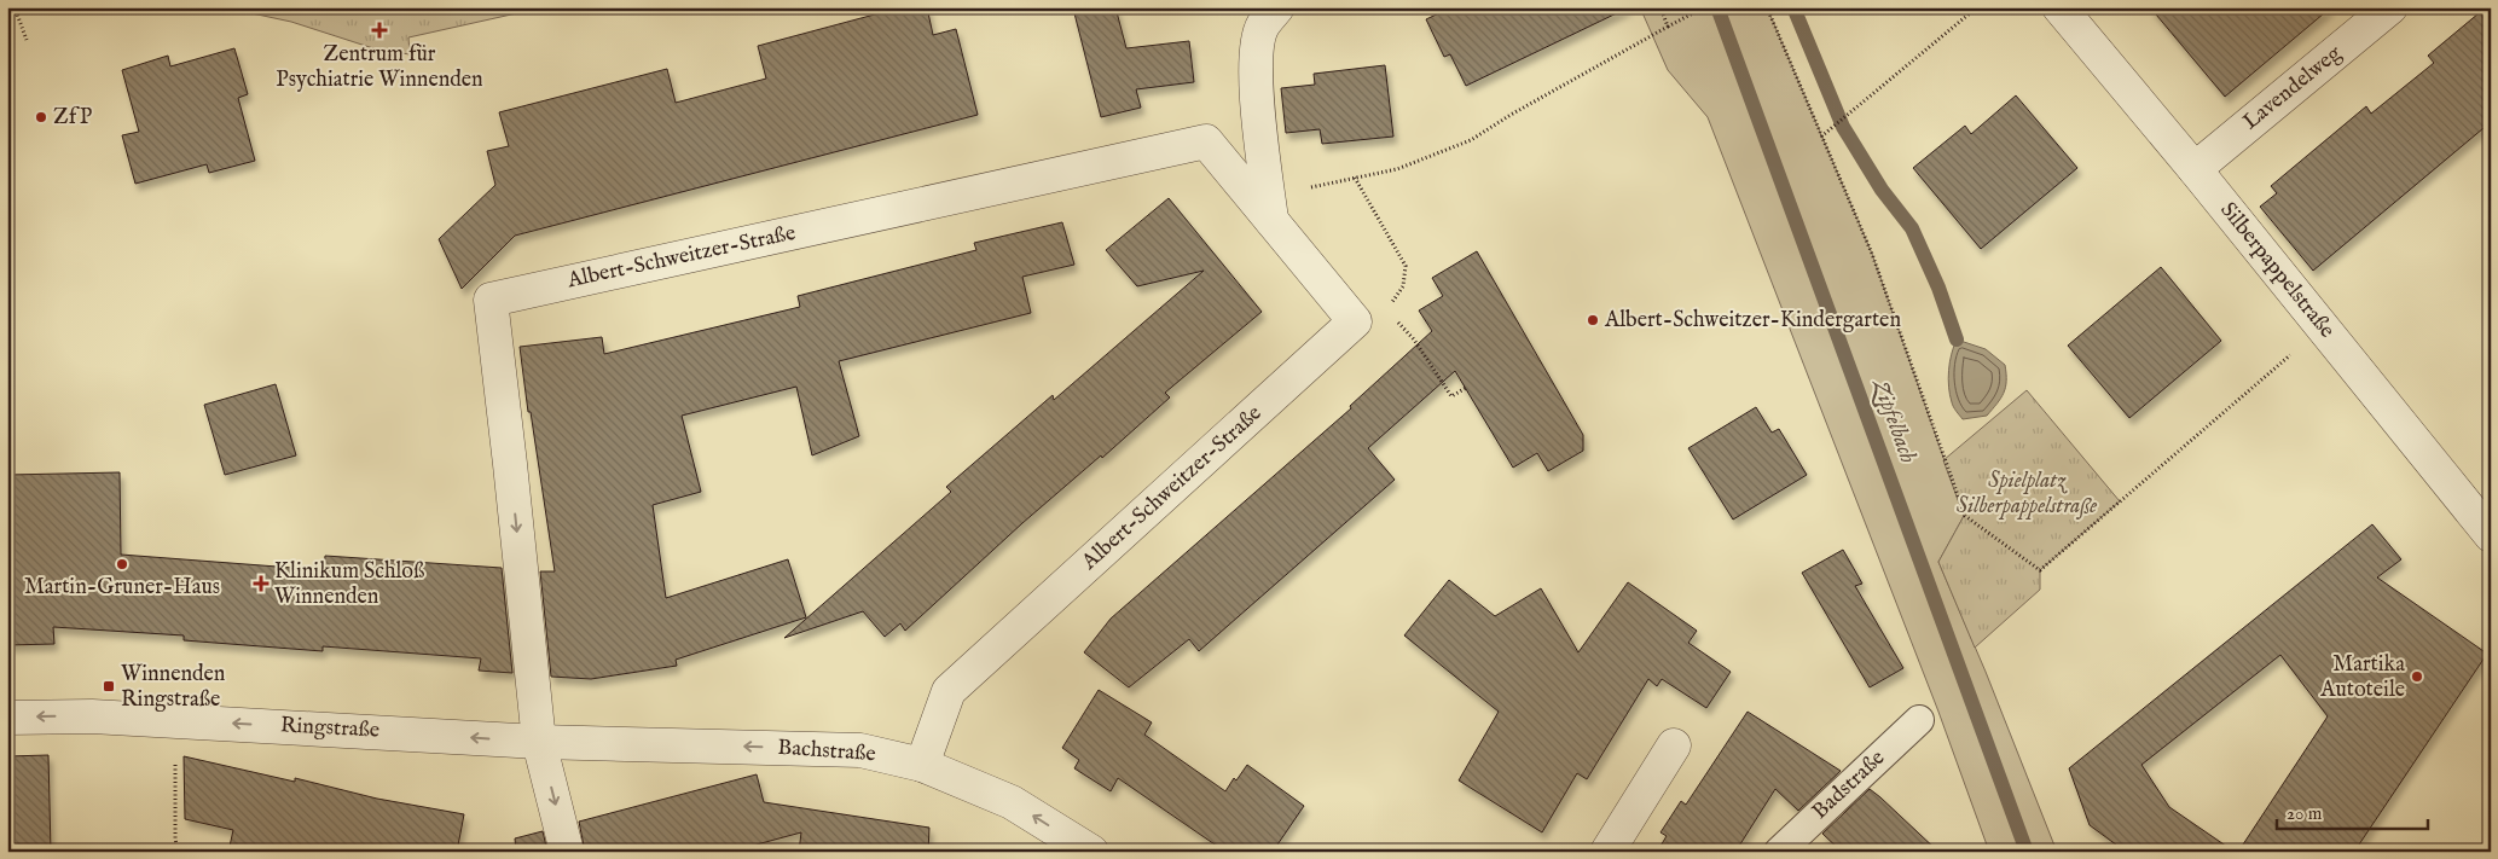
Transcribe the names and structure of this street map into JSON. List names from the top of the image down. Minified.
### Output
{"streets":{"street":["Lavendelweg","Albert-Schweitzer-Straße","Silberpappelstraße","Ringstraße","Bachstraße"],"lane":["Badstraße"]},"crossings":[["Lavendelweg","Silberpappelstraße"],["Albert-Schweitzer-Straße","Ringstraße"],["Albert-Schweitzer-Straße","Bachstraße"],["Ringstraße","Bachstraße"]],"one_way":["Ringstraße","Bachstraße"],"water":["Zipfelbach"],"parks":["Spielplatz Silberpappelstraße"],"places":{"health":["Zentrum für Psychiatrie Winnenden","Klinikum Schloß Winnenden"],"other":["ZfP","Albert-Schweitzer-Kindergarten","Martin-Gruner-Haus","Martika Autoteile"],"transit":["Winnenden Ringstraße"]},"scale_bar":"20 m"}
